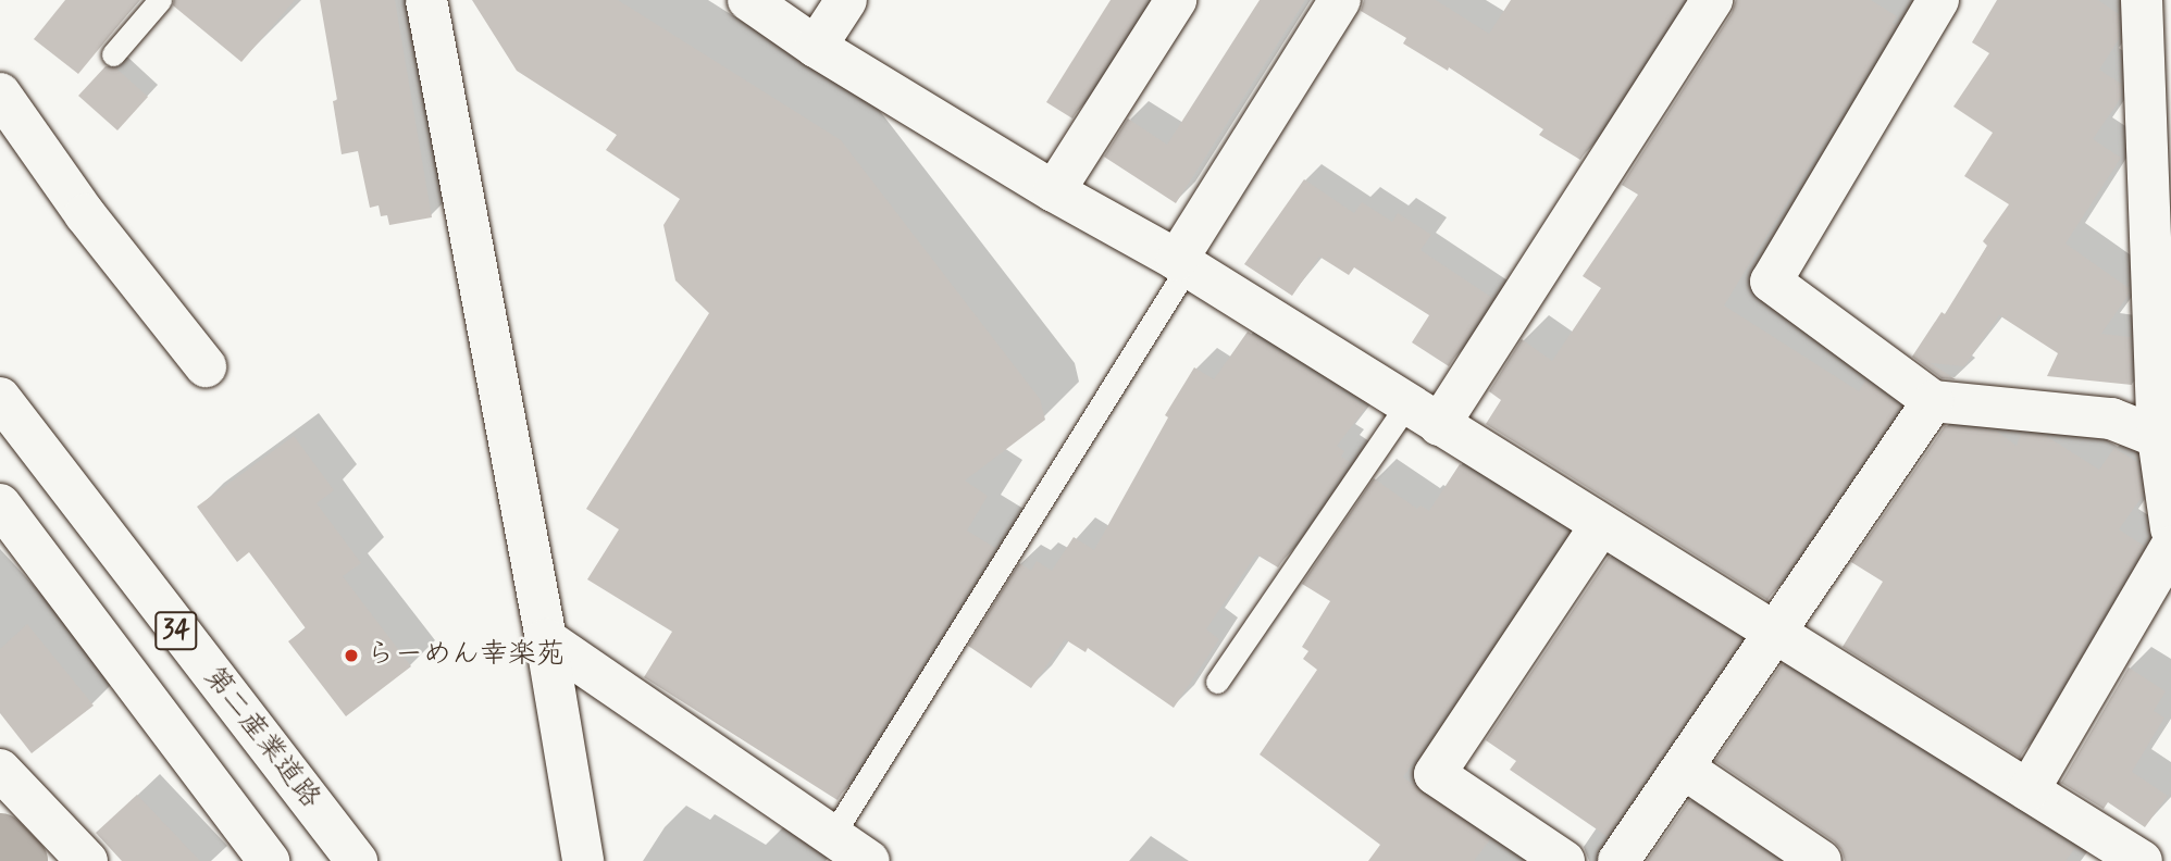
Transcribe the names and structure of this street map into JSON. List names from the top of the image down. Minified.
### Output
{"streets":{"street":["34","第二産業道路"]},"places":["らーめん幸楽苑"]}
